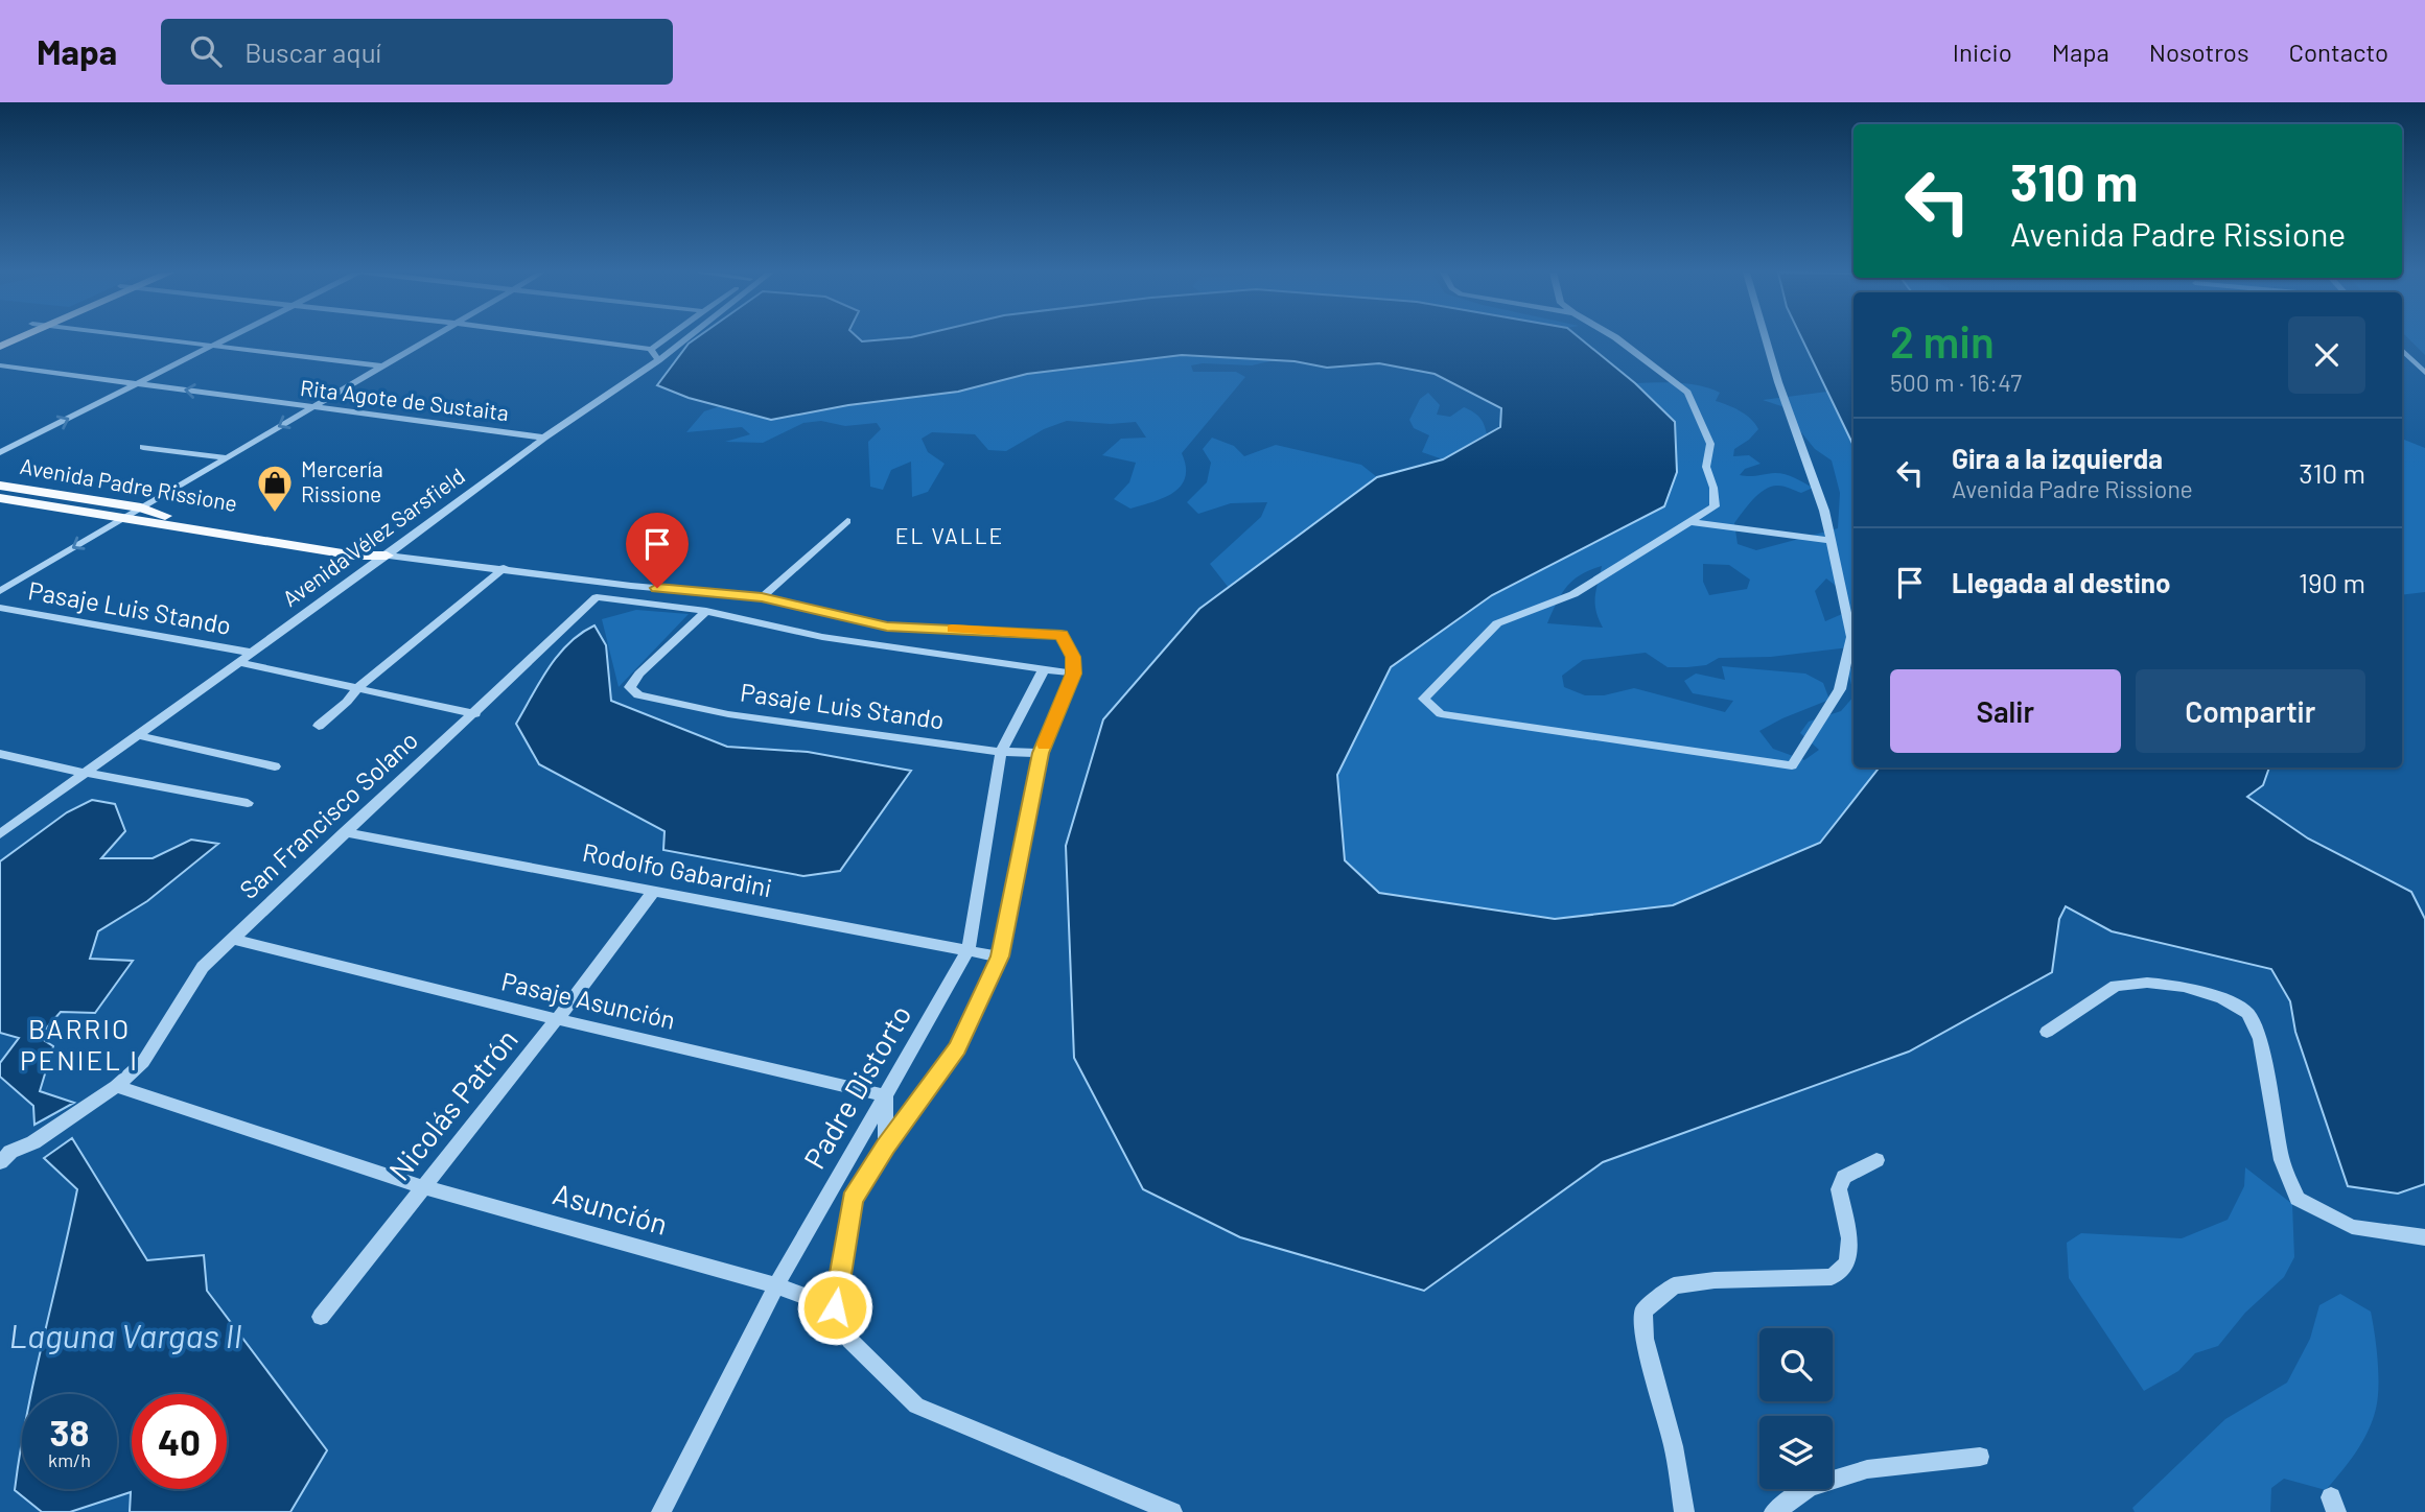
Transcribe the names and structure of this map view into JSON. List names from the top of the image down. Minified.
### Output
{"streets":{"main road":["Avenida Padre Rissione"],"street":["Rita Agote de Sustaita","Avenida Vélez Sarsfield","Pasaje Luis Stando","San Francisco Solano","Rodolfo Gabardini","Pasaje Asunción","Padre Distorto","Nicolás Patrón","Asunción"]},"crossings":[["Rita Agote de Sustaita","Avenida Vélez Sarsfield"],["Avenida Padre Rissione","Avenida Vélez Sarsfield"],["Avenida Padre Rissione","Padre Distorto"],["Avenida Vélez Sarsfield","Pasaje Luis Stando"],["Pasaje Luis Stando","San Francisco Solano"],["Pasaje Luis Stando","Padre Distorto"],["San Francisco Solano","Rodolfo Gabardini"],["San Francisco Solano","Pasaje Asunción"],["San Francisco Solano","Asunción"],["Rodolfo Gabardini","Padre Distorto"],["Rodolfo Gabardini","Nicolás Patrón"],["Pasaje Asunción","Padre Distorto"],["Pasaje Asunción","Nicolás Patrón"],["Padre Distorto","Asunción"],["Nicolás Patrón","Asunción"]],"districts":["EL VALLE","BARRIO PENIEL I"],"water":["Laguna Vargas II"],"places":{"shop":["Mercería Rissione"]},"page":{"header":"Mapa","search":"Buscar aquí","nav":["Inicio","Mapa","Nosotros","Contacto"],"turn":["310 m","Avenida Padre Rissione"],"heading":["2 min","500 m · 16:47"],"list":[{"name":"Gira a la izquierda","note":"Avenida Padre Rissione","value":"310 m"},{"name":"Llegada al destino","value":"190 m"}],"buttons":["Salir","Compartir"],"speed":"38 km/h","limit":"40"}}
